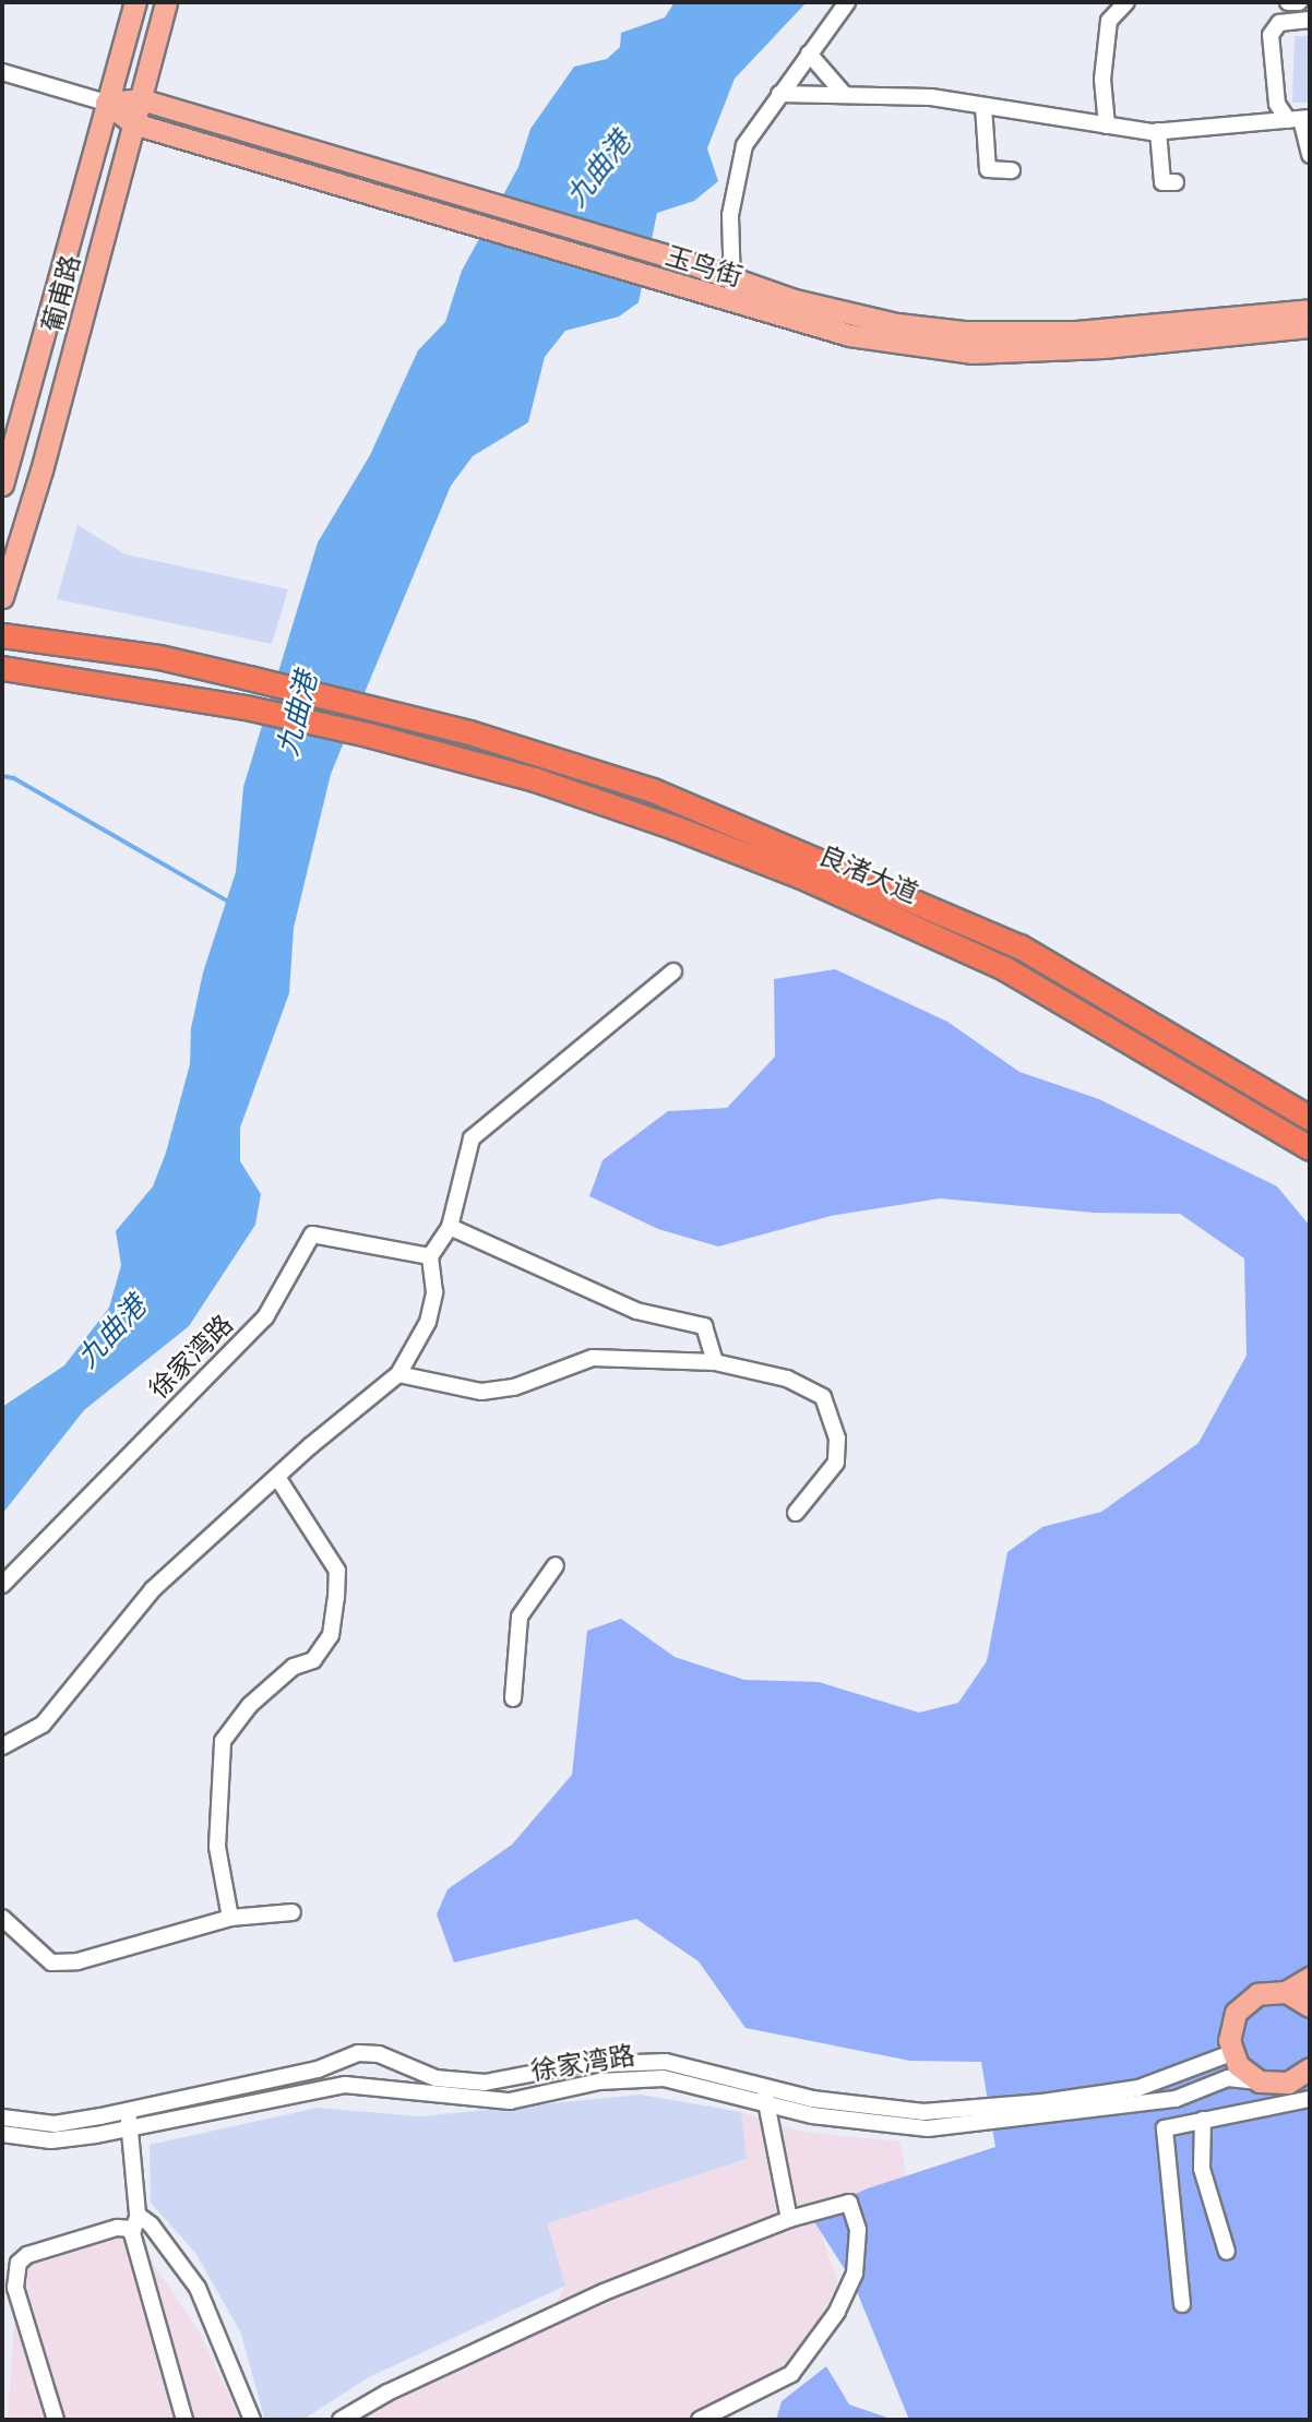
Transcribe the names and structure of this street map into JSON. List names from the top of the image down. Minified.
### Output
{"streets":{"highway":["良渚大道"],"main road":["玉鸟街","葡甫路"],"street":["徐家湾路"]},"crossings":[["玉鸟街","葡甫路"]],"water":["九曲港"]}
